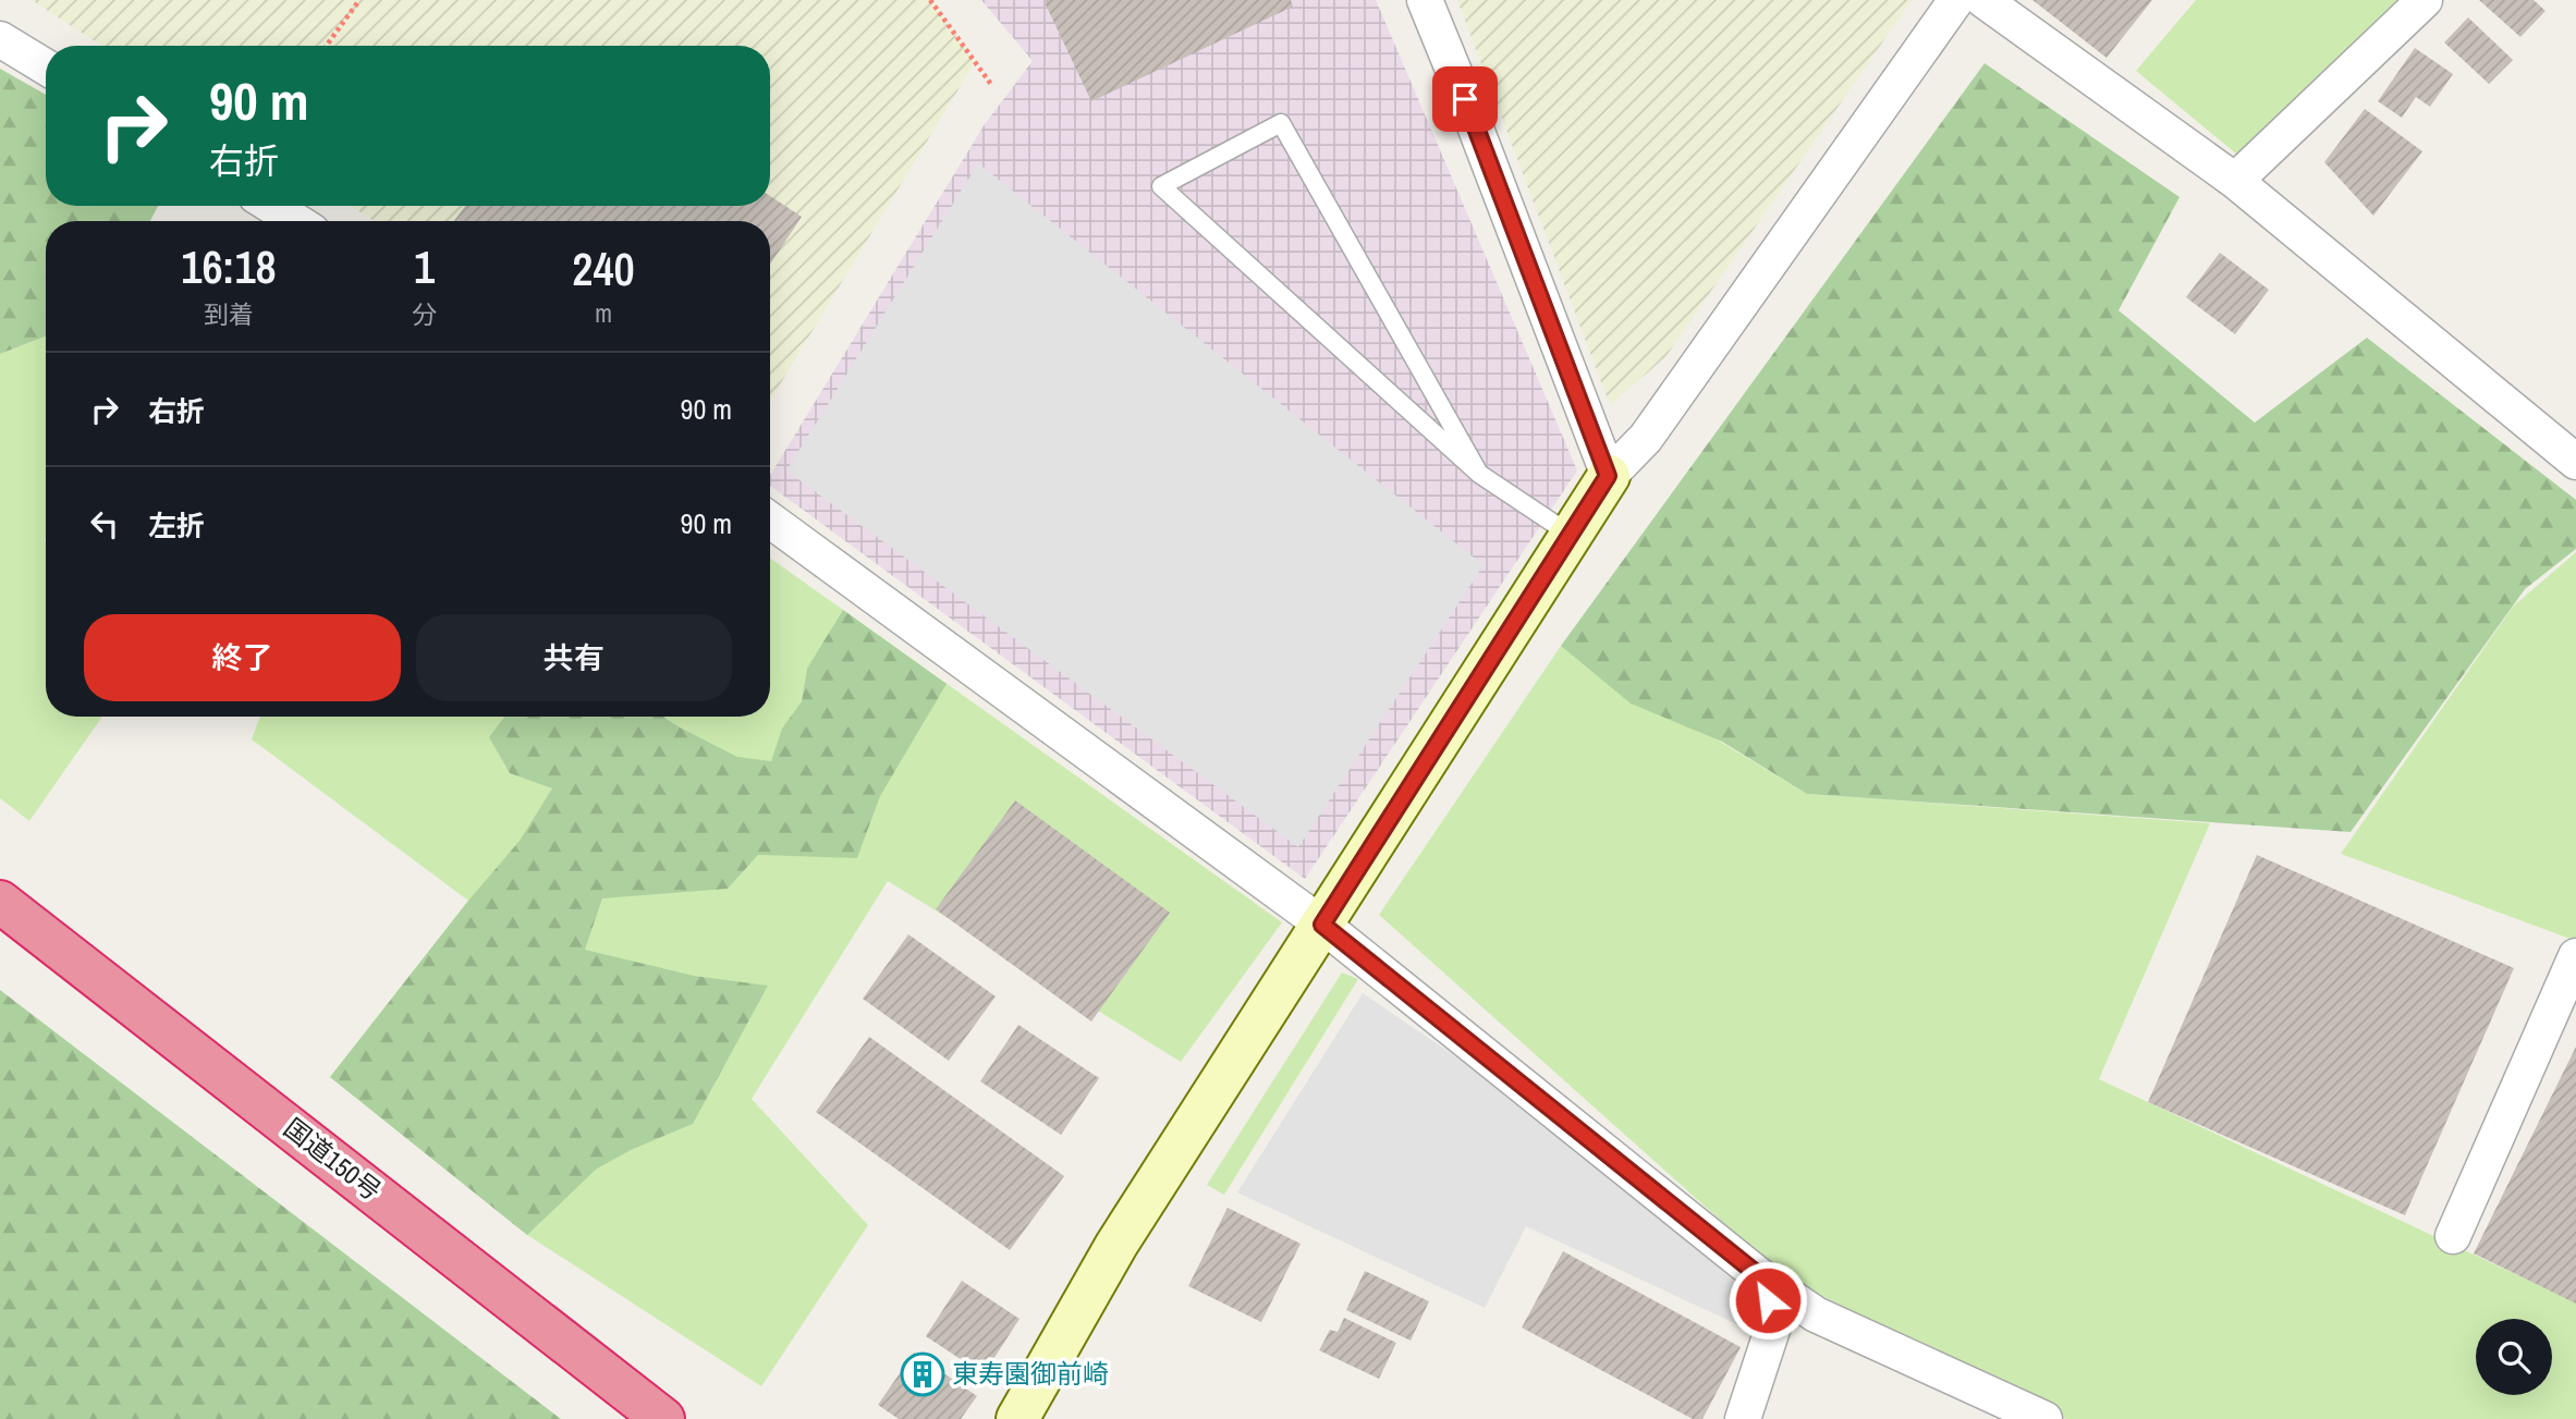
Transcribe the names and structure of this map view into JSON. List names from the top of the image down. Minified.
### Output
{"streets":{"highway":["国道150号"]},"places":{"building":["東寿園御前崎"]},"page":{"turn":["90 m","右折"],"eta":["16:18","到着","1","分","240","m"],"list":[{"name":"右折","value":"90 m"},{"name":"左折","value":"90 m"}],"buttons":["終了","共有"]}}
